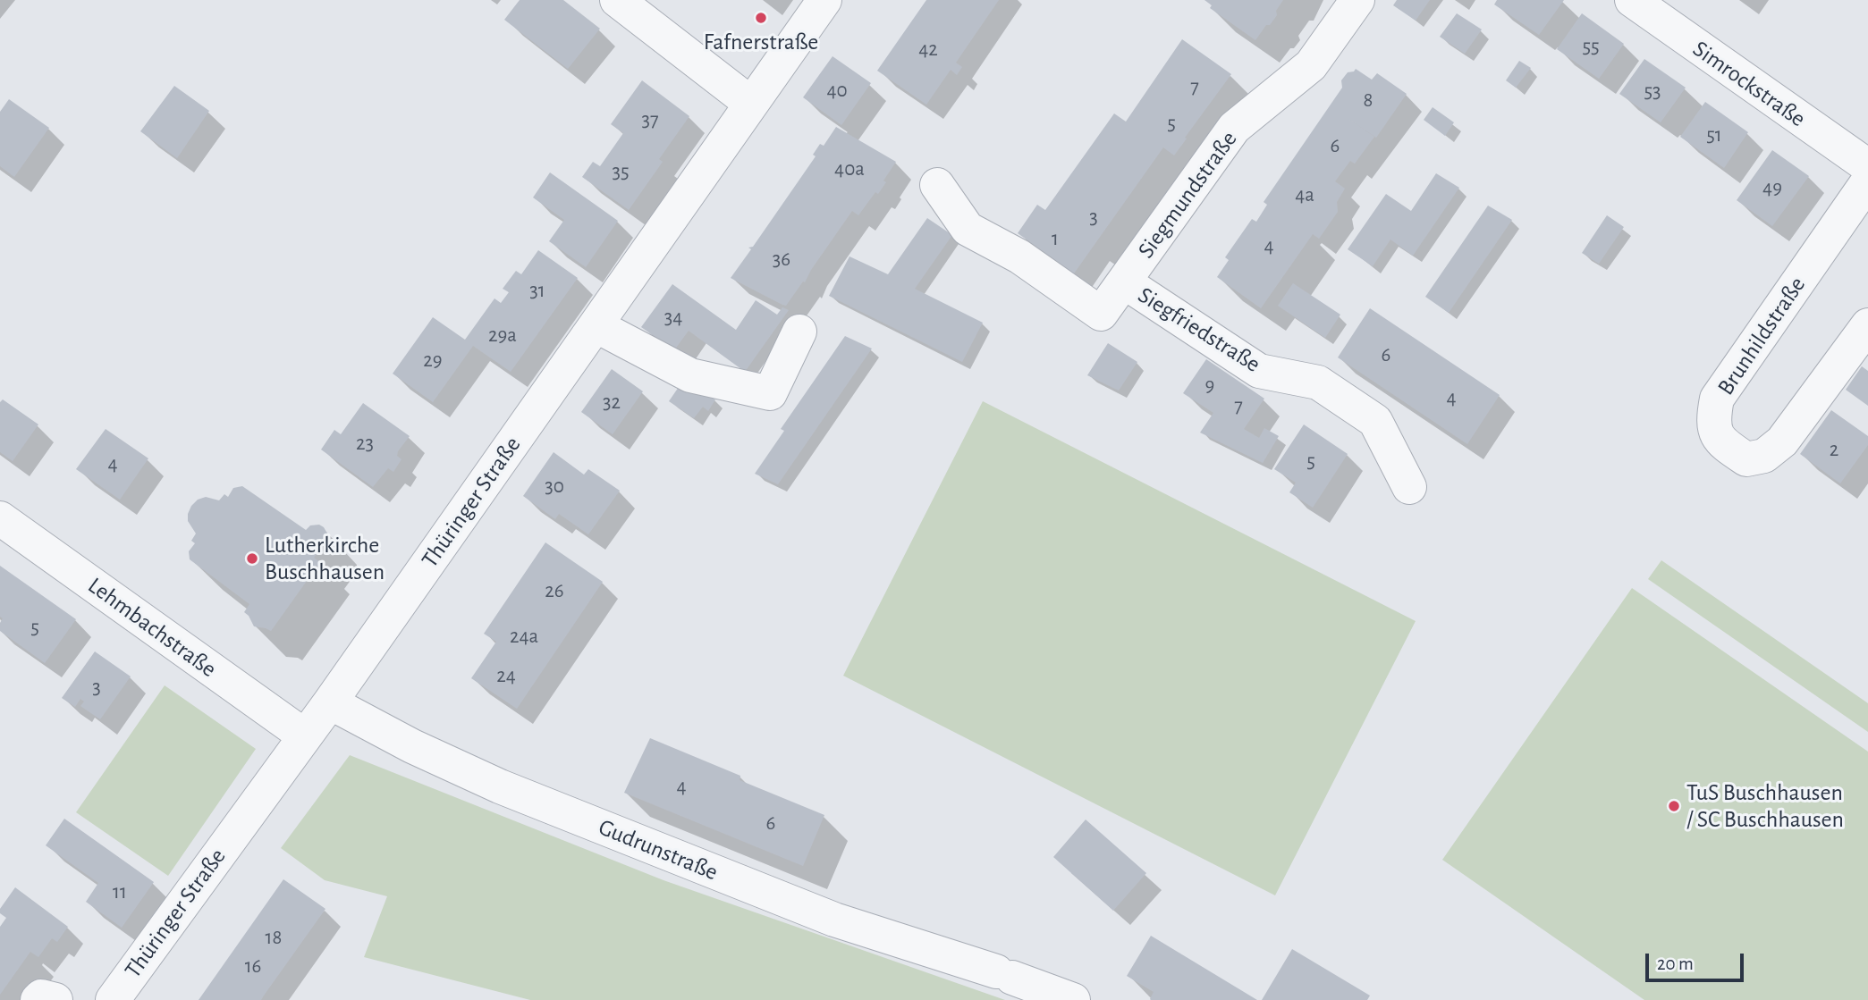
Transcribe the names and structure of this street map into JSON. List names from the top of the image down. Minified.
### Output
{"streets":{"street":["Simrockstraße","Siegmundstraße","Siegfriedstraße","Brunhildstraße","Thüringer Straße","Lehmbachstraße","Gudrunstraße"]},"crossings":[["Siegmundstraße","Siegfriedstraße"],["Thüringer Straße","Lehmbachstraße"],["Thüringer Straße","Gudrunstraße"]],"places":["Fafnerstraße","Lutherkirche Buschhausen","TuS Buschhausen / SC Buschhausen"],"house_numbers":["55","42","7","40","53","8","37","5","51","6","40a","35","49","4a","3","1","4","36","31","34","29a","6","29","9","4","32","7","23","2","5","4","30","26","5","24a","24","3","4","6","11","18","16"],"scale_bar":"20 m"}
